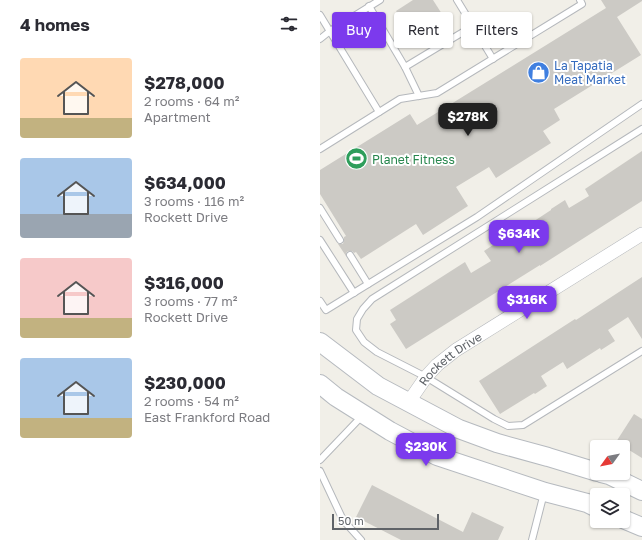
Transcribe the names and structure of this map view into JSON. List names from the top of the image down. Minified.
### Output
{"streets":{"street":["Rockett Drive"]},"places":{"shop":["La Tapatia Meat Market"],"sports":["Planet Fitness"]},"scale_bar":"50 m","north":"bottom left","page":{"heading":"4 homes","chip":["Buy","Rent","Filters"],"list":[{"name":"$278,000","note":"2 rooms · 64 m² · Apartment"},{"name":"$634,000","note":"3 rooms · 116 m² · Rockett Drive"},{"name":"$316,000","note":"3 rooms · 77 m² · Rockett Drive"},{"name":"$230,000","note":"2 rooms · 54 m² · East Frankford Road"}],"price":["$278K","$634K","$316K","$230K"],"scale":"50 m"}}
